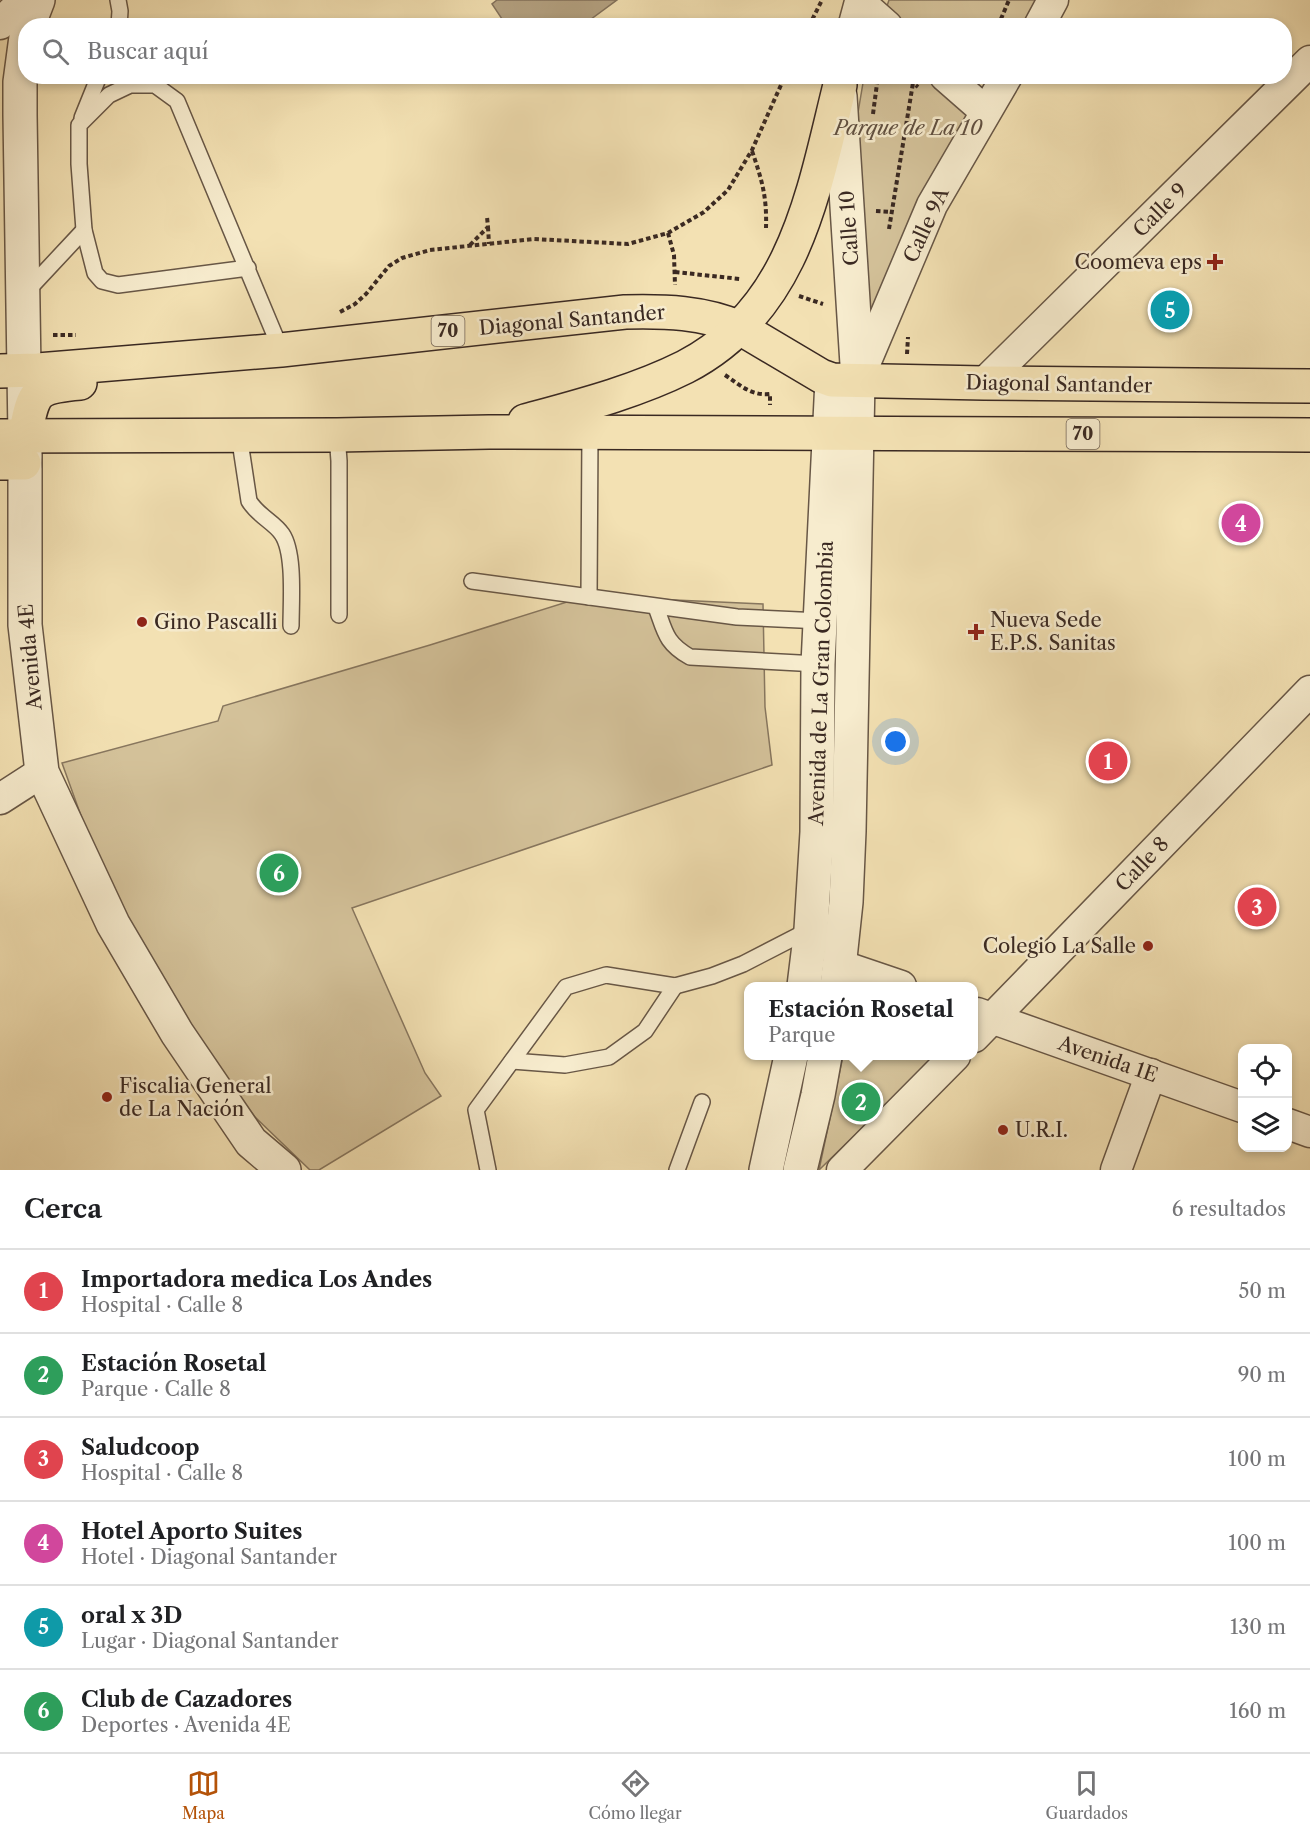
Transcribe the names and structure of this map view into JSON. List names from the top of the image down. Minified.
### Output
{"streets":{"main road":["Diagonal Santander","70"],"street":["Calle 9","Calle 9A","Calle 10","Avenida 4E","Avenida de La Gran Colombia","Calle 8","Avenida 1E"]},"crossings":[["Calle 9","Diagonal Santander"],["Calle 9A","Calle 10"],["Calle 9A","Diagonal Santander"],["Calle 9A","Avenida de La Gran Colombia"],["Calle 10","Diagonal Santander"],["Calle 10","Avenida de La Gran Colombia"],["Diagonal Santander","Avenida 4E"],["Diagonal Santander","Avenida de La Gran Colombia"],["70","Avenida 4E"],["70","Avenida de La Gran Colombia"],["Calle 8","Avenida 1E"]],"parks":["Parque de La 10"],"places":{"health":["Coomeva eps","Nueva Sede E.P.S. Sanitas"],"other":["Gino Pascalli","Colegio La Salle","Fiscalia General de La Nación","U.R.I."]},"page":{"search":"Buscar aquí","pins":["5","4","1","6","3","2"],"popup":["Estación Rosetal","Parque"],"heading":["Cerca","6 resultados"],"list":[{"mark":"1","name":"Importadora medica Los Andes","note":"Hospital · Calle 8","value":"50 m"},{"mark":"2","name":"Estación Rosetal","note":"Parque · Calle 8","value":"90 m"},{"mark":"3","name":"Saludcoop","note":"Hospital · Calle 8","value":"100 m"},{"mark":"4","name":"Hotel Aporto Suites","note":"Hotel · Diagonal Santander","value":"100 m"},{"mark":"5","name":"oral x 3D","note":"Lugar · Diagonal Santander","value":"130 m"},{"mark":"6","name":"Club de Cazadores","note":"Deportes · Avenida 4E","value":"160 m"}],"nav":["Mapa","Cómo llegar","Guardados"]}}
